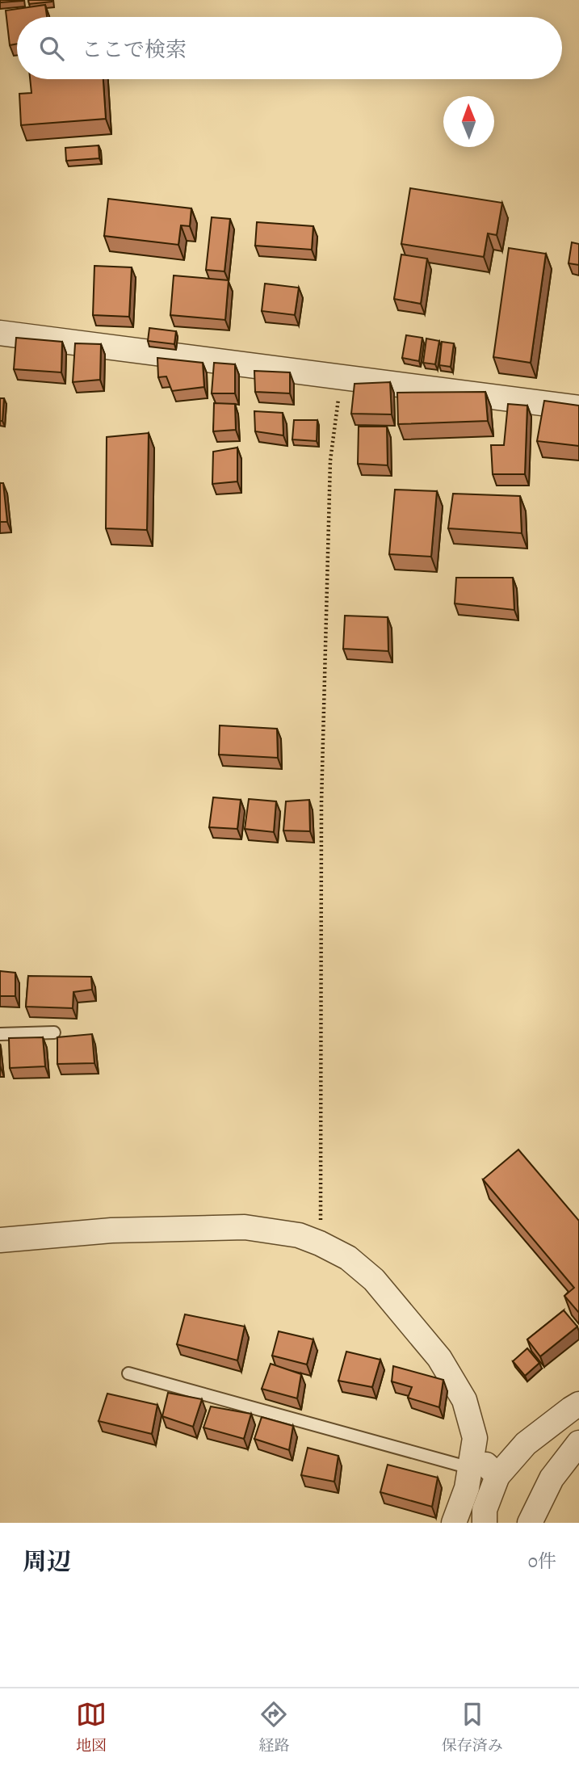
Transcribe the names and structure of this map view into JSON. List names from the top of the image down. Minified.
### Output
{"north":"top","page":{"search":"ここで検索","heading":["周辺","0件"],"nav":["地図","経路","保存済み"]}}
